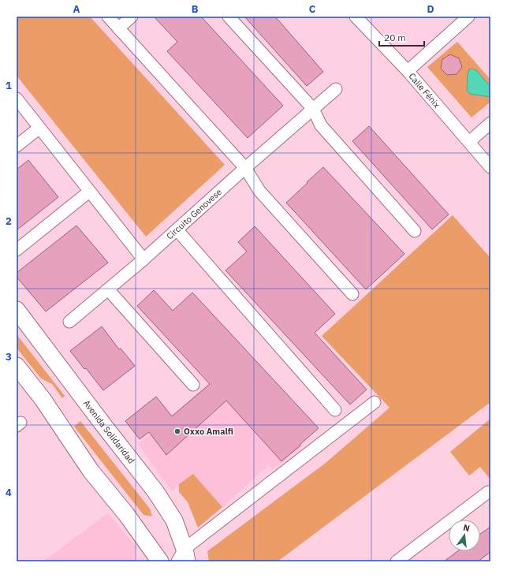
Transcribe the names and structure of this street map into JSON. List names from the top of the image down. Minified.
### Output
{"streets":{"main road":["Avenida Solidaridad"],"street":["Calle Fénix","Circuito Genovese"]},"places":["Oxxo Amalfi"],"scale_bar":"20 m","north":"top","grid":{"columns":["A","B","C","D"],"rows":["1","2","3","4"]}}
